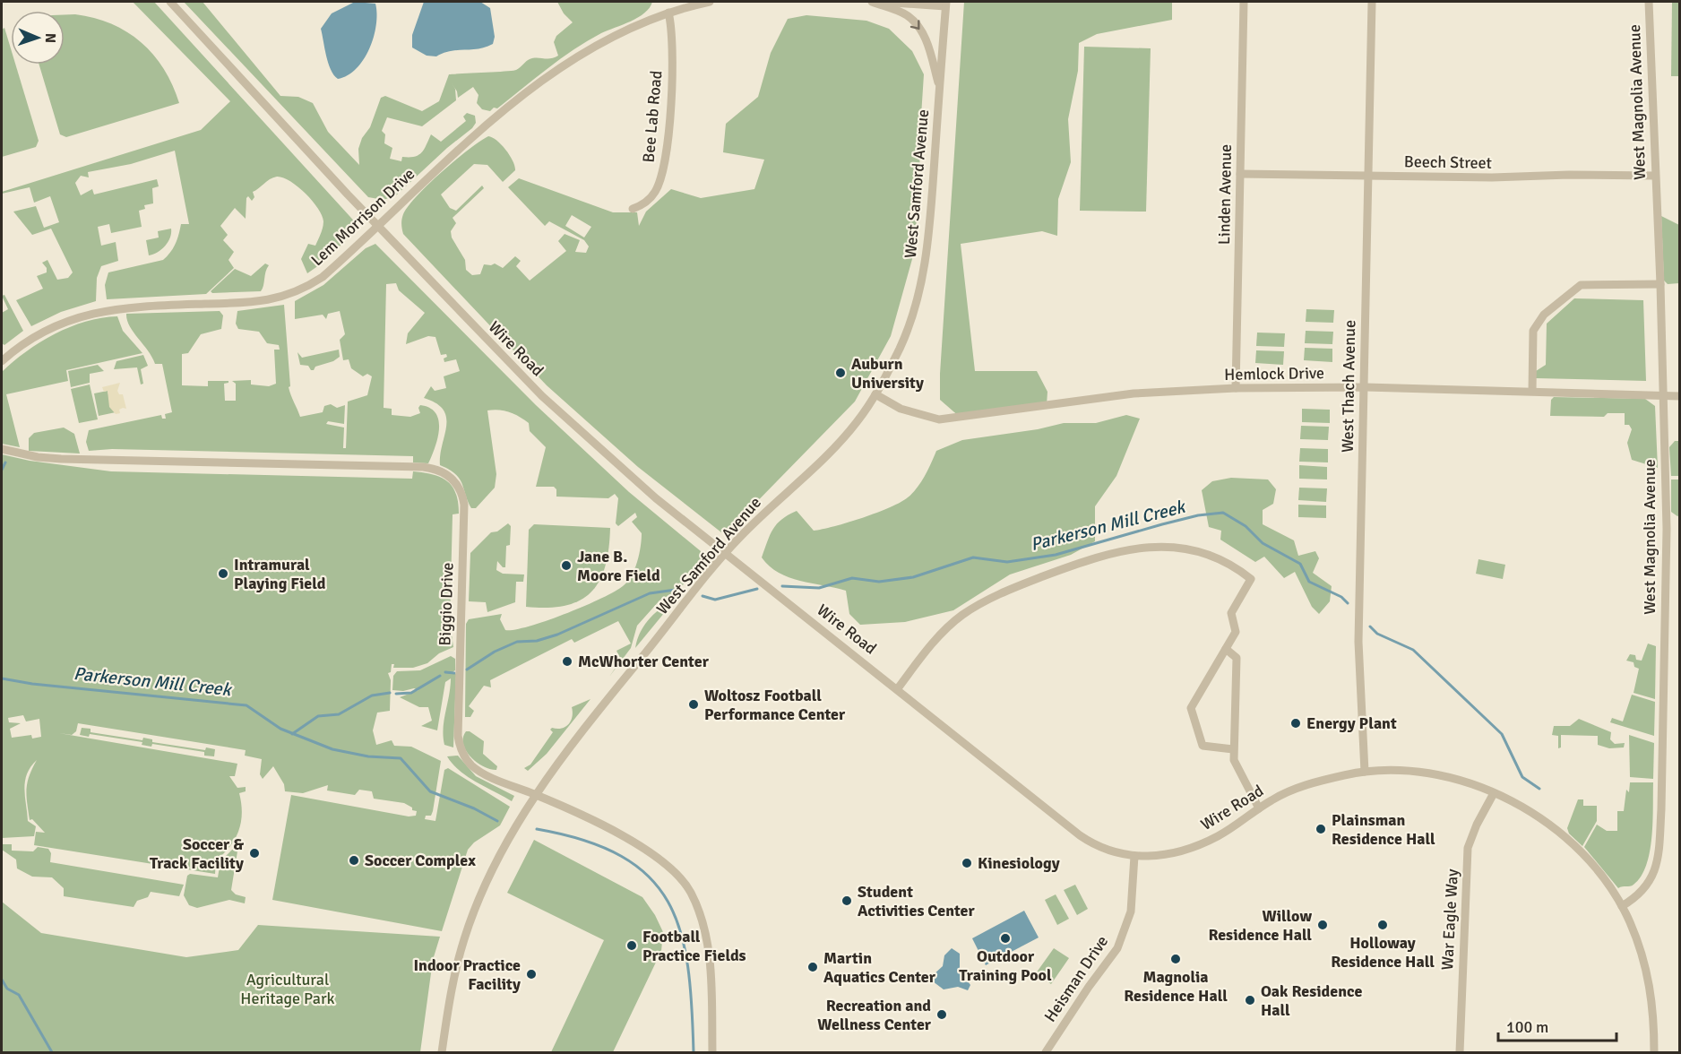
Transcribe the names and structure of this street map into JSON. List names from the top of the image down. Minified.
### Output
{"streets":{"street":["West Magnolia Avenue","Bee Lab Road","Beech Street","West Samford Avenue","Linden Avenue","Lem Morrison Drive","Wire Road","Hemlock Drive","West Thach Avenue","Biggio Drive","War Eagle Way","Heisman Drive"]},"crossings":[["West Magnolia Avenue","Beech Street"],["West Magnolia Avenue","Wire Road"],["West Magnolia Avenue","Hemlock Drive"],["Bee Lab Road","Lem Morrison Drive"],["Beech Street","Linden Avenue"],["Beech Street","West Thach Avenue"],["West Samford Avenue","Wire Road"],["West Samford Avenue","Hemlock Drive"],["West Samford Avenue","Biggio Drive"],["Linden Avenue","Hemlock Drive"],["Lem Morrison Drive","Wire Road"],["Wire Road","West Thach Avenue"],["Wire Road","War Eagle Way"],["Wire Road","Heisman Drive"],["Hemlock Drive","West Thach Avenue"]],"water":["Parkerson Mill Creek"],"parks":["Agricultural Heritage Park"],"places":["Auburn University","Jane B. Moore Field","Intramural Playing Field","McWhorter Center","Woltosz Football Performance Center","Energy Plant","Plainsman Residence Hall","Soccer & Track Facility","Soccer Complex","Kinesiology","Student Activities Center","Willow Residence Hall","Holloway Residence Hall","Outdoor Training Pool","Football Practice Fields","Magnolia Residence Hall","Martin Aquatics Center","Indoor Practice Facility","Oak Residence Hall","Recreation and Wellness Center"],"scale_bar":"100 m","north":"right"}
